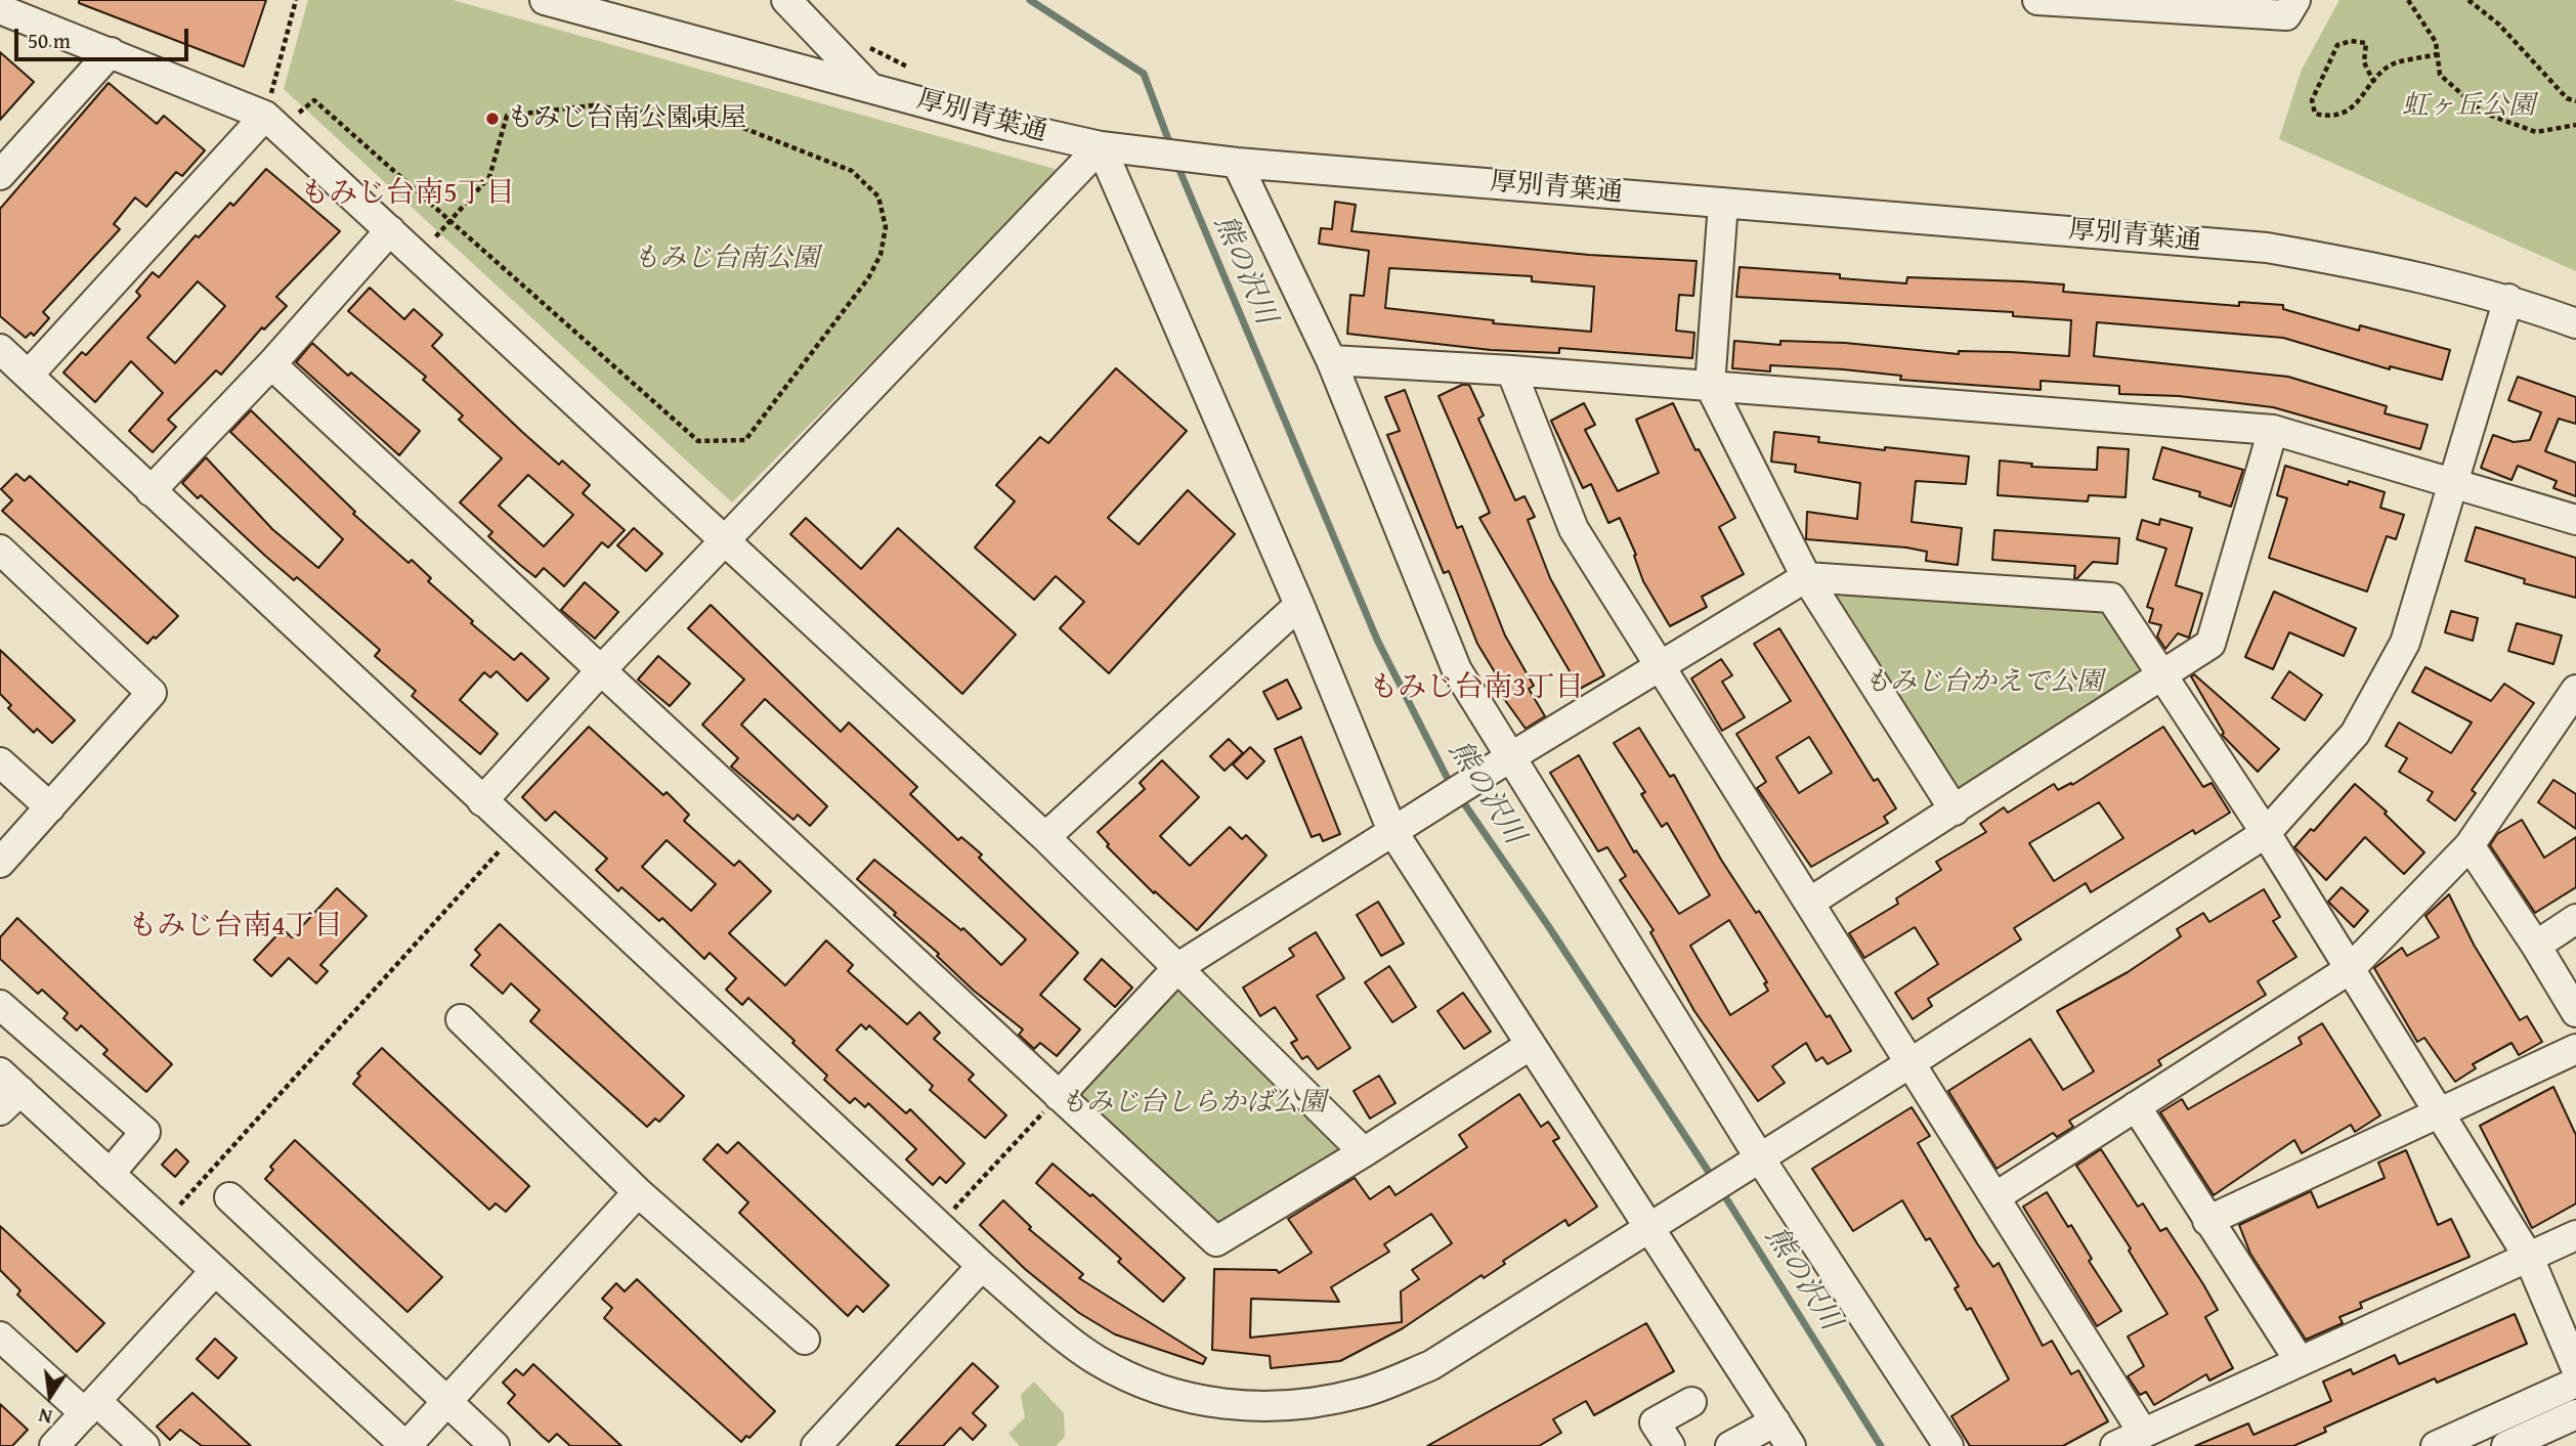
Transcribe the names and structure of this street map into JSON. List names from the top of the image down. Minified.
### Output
{"streets":{"street":["厚別青葉通"]},"districts":["もみじ台南5丁目","もみじ台南3丁目","もみじ台南4丁目"],"water":["熊の沢川"],"parks":["虹ヶ丘公園","もみじ台南公園","もみじ台かえで公園","もみじ台しらかば公園"],"places":["もみじ台南公園東屋"],"scale_bar":"50 m","north":"bottom"}
